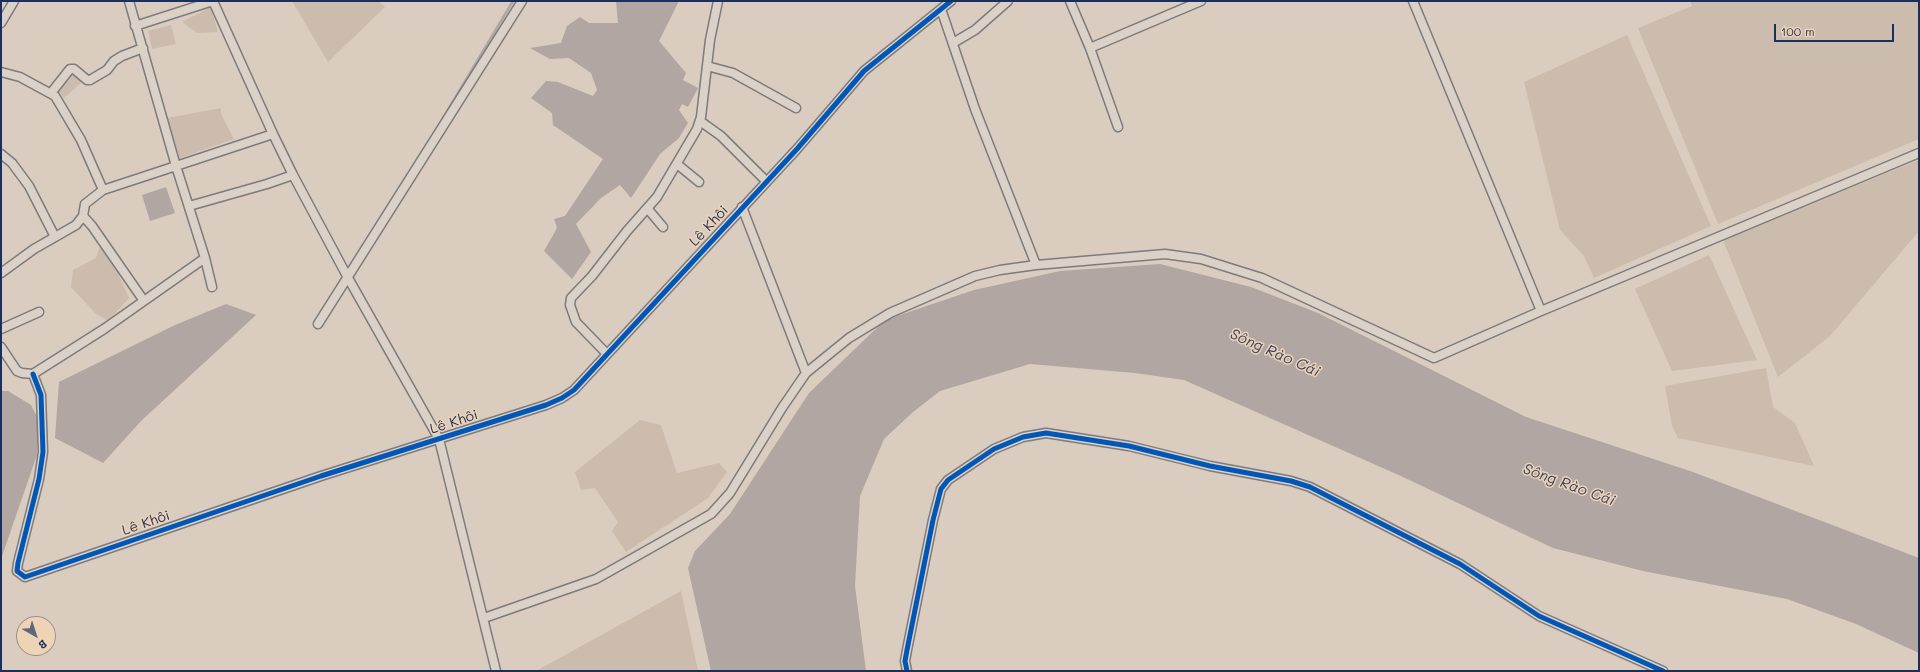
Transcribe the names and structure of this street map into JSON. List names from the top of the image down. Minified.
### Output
{"streets":{"street":["Lê Khôi"]},"water":["Sông Rào Cái"],"scale_bar":"100 m","north":"bottom right"}
